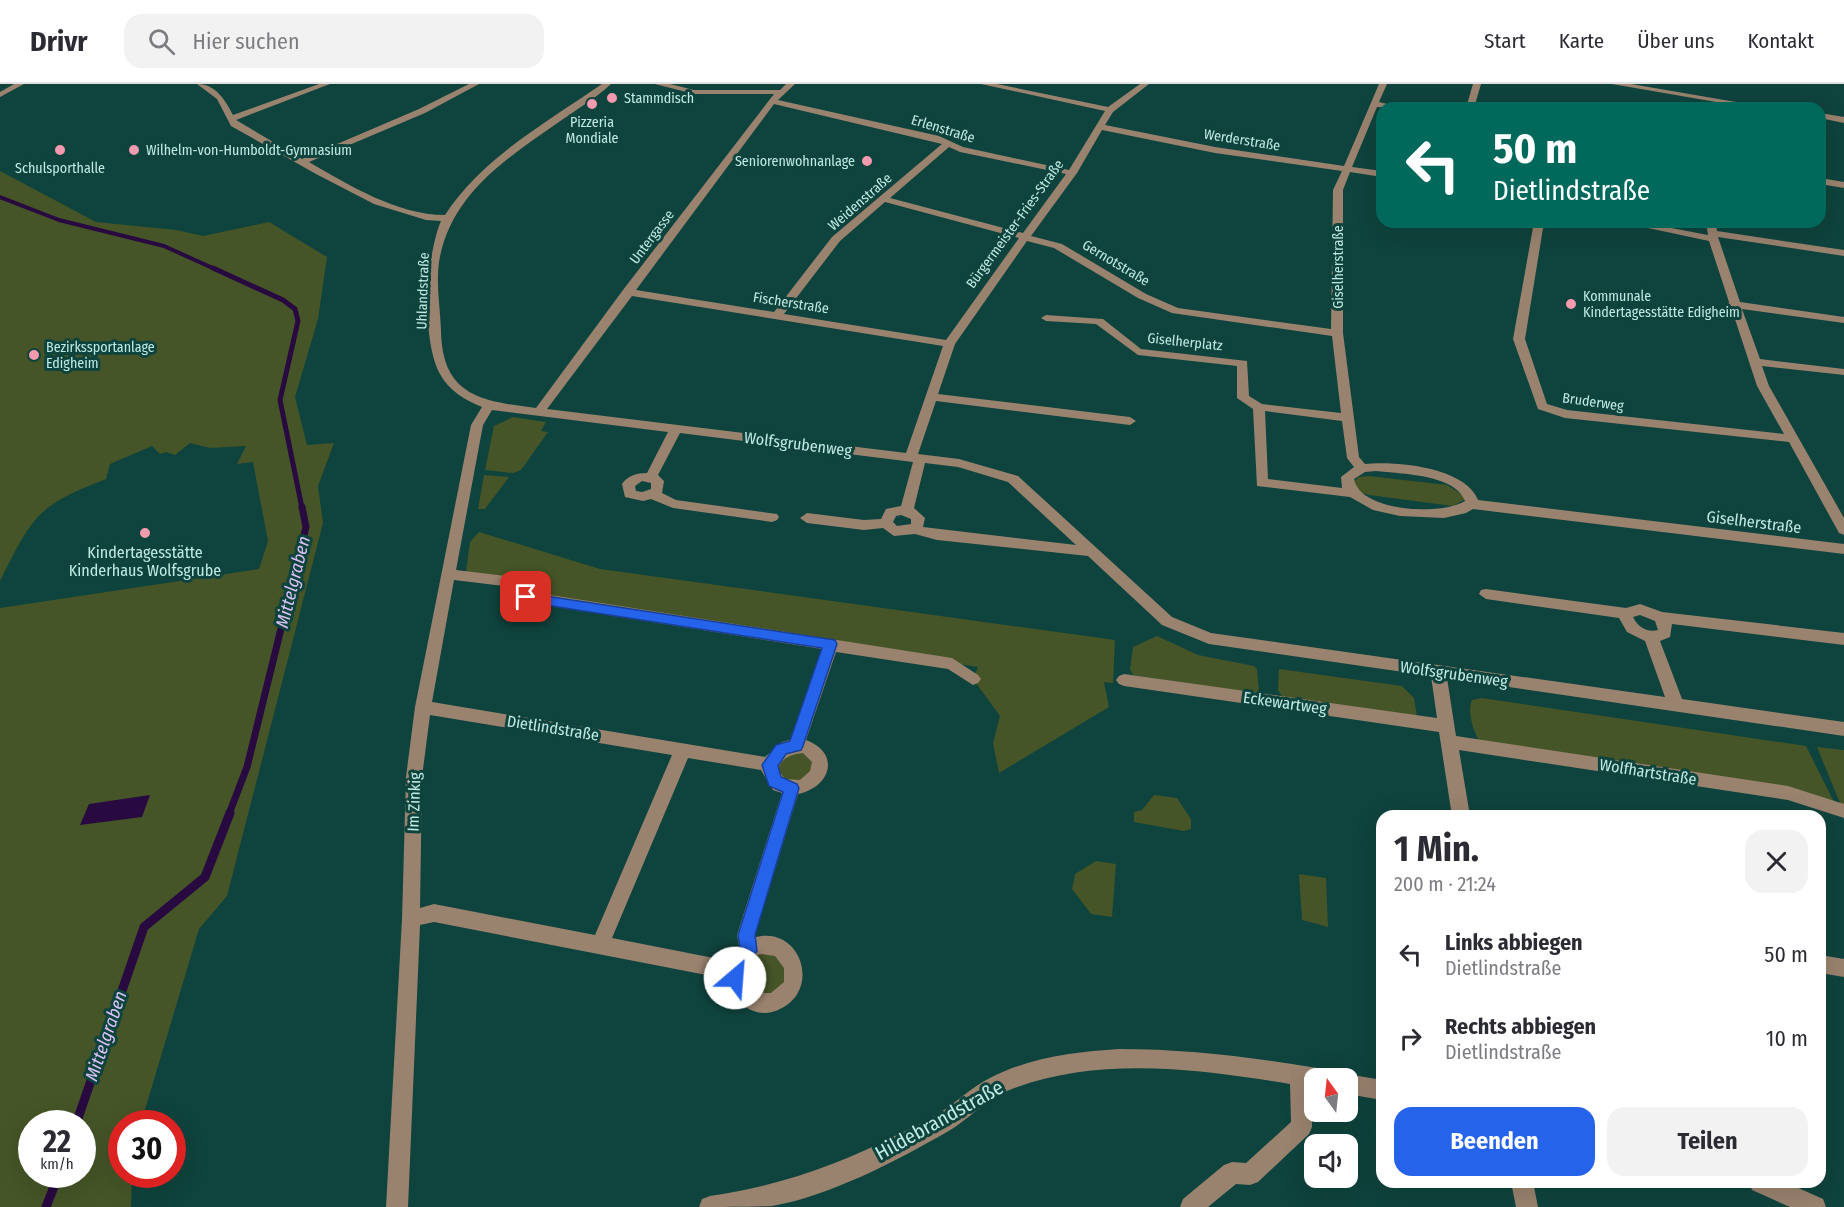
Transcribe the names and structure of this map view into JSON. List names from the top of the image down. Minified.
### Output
{"streets":{"street":["Erlenstraße","Werderstraße","Weidenstraße","Bürgermeister-Fries-Straße","Untergasse","Gernotstraße","Giselherstraße","Uhlandstraße","Fischerstraße","Giselherplatz","Bruderweg","Wolfsgrubenweg","Eckewartweg","Dietlindstraße","Wolfhartstraße","Im Zinkig","Hildebrandstraße"]},"crossings":[["Erlenstraße","Weidenstraße"],["Erlenstraße","Bürgermeister-Fries-Straße"],["Erlenstraße","Untergasse"],["Werderstraße","Bürgermeister-Fries-Straße"],["Werderstraße","Giselherstraße"],["Weidenstraße","Gernotstraße"],["Weidenstraße","Fischerstraße"],["Bürgermeister-Fries-Straße","Gernotstraße"],["Bürgermeister-Fries-Straße","Fischerstraße"],["Bürgermeister-Fries-Straße","Wolfsgrubenweg"],["Untergasse","Fischerstraße"],["Untergasse","Wolfsgrubenweg"],["Gernotstraße","Giselherstraße"],["Uhlandstraße","Wolfsgrubenweg"],["Uhlandstraße","Im Zinkig"],["Wolfsgrubenweg","Im Zinkig"],["Eckewartweg","Wolfhartstraße"],["Dietlindstraße","Im Zinkig"]],"water":["Mittelgraben"],"places":["Stammdisch","Pizzeria Mondiale","Schulsporthalle","Wilhelm-von-Humboldt-Gymnasium","Seniorenwohnanlage","Kommunale Kindertagesstätte Edigheim","Bezirkssportanlage Edigheim","Kindertagesstätte Kinderhaus Wolfsgrube"],"north":"top","page":{"header":"Drivr","search":"Hier suchen","nav":["Start","Karte","Über uns","Kontakt"],"turn":["50 m","Dietlindstraße"],"heading":["1 Min.","200 m · 21:24"],"list":[{"name":"Links abbiegen","note":"Dietlindstraße","value":"50 m"},{"name":"Rechts abbiegen","note":"Dietlindstraße","value":"10 m"}],"buttons":["Beenden","Teilen"],"speed":"22 km/h","limit":"30"}}
